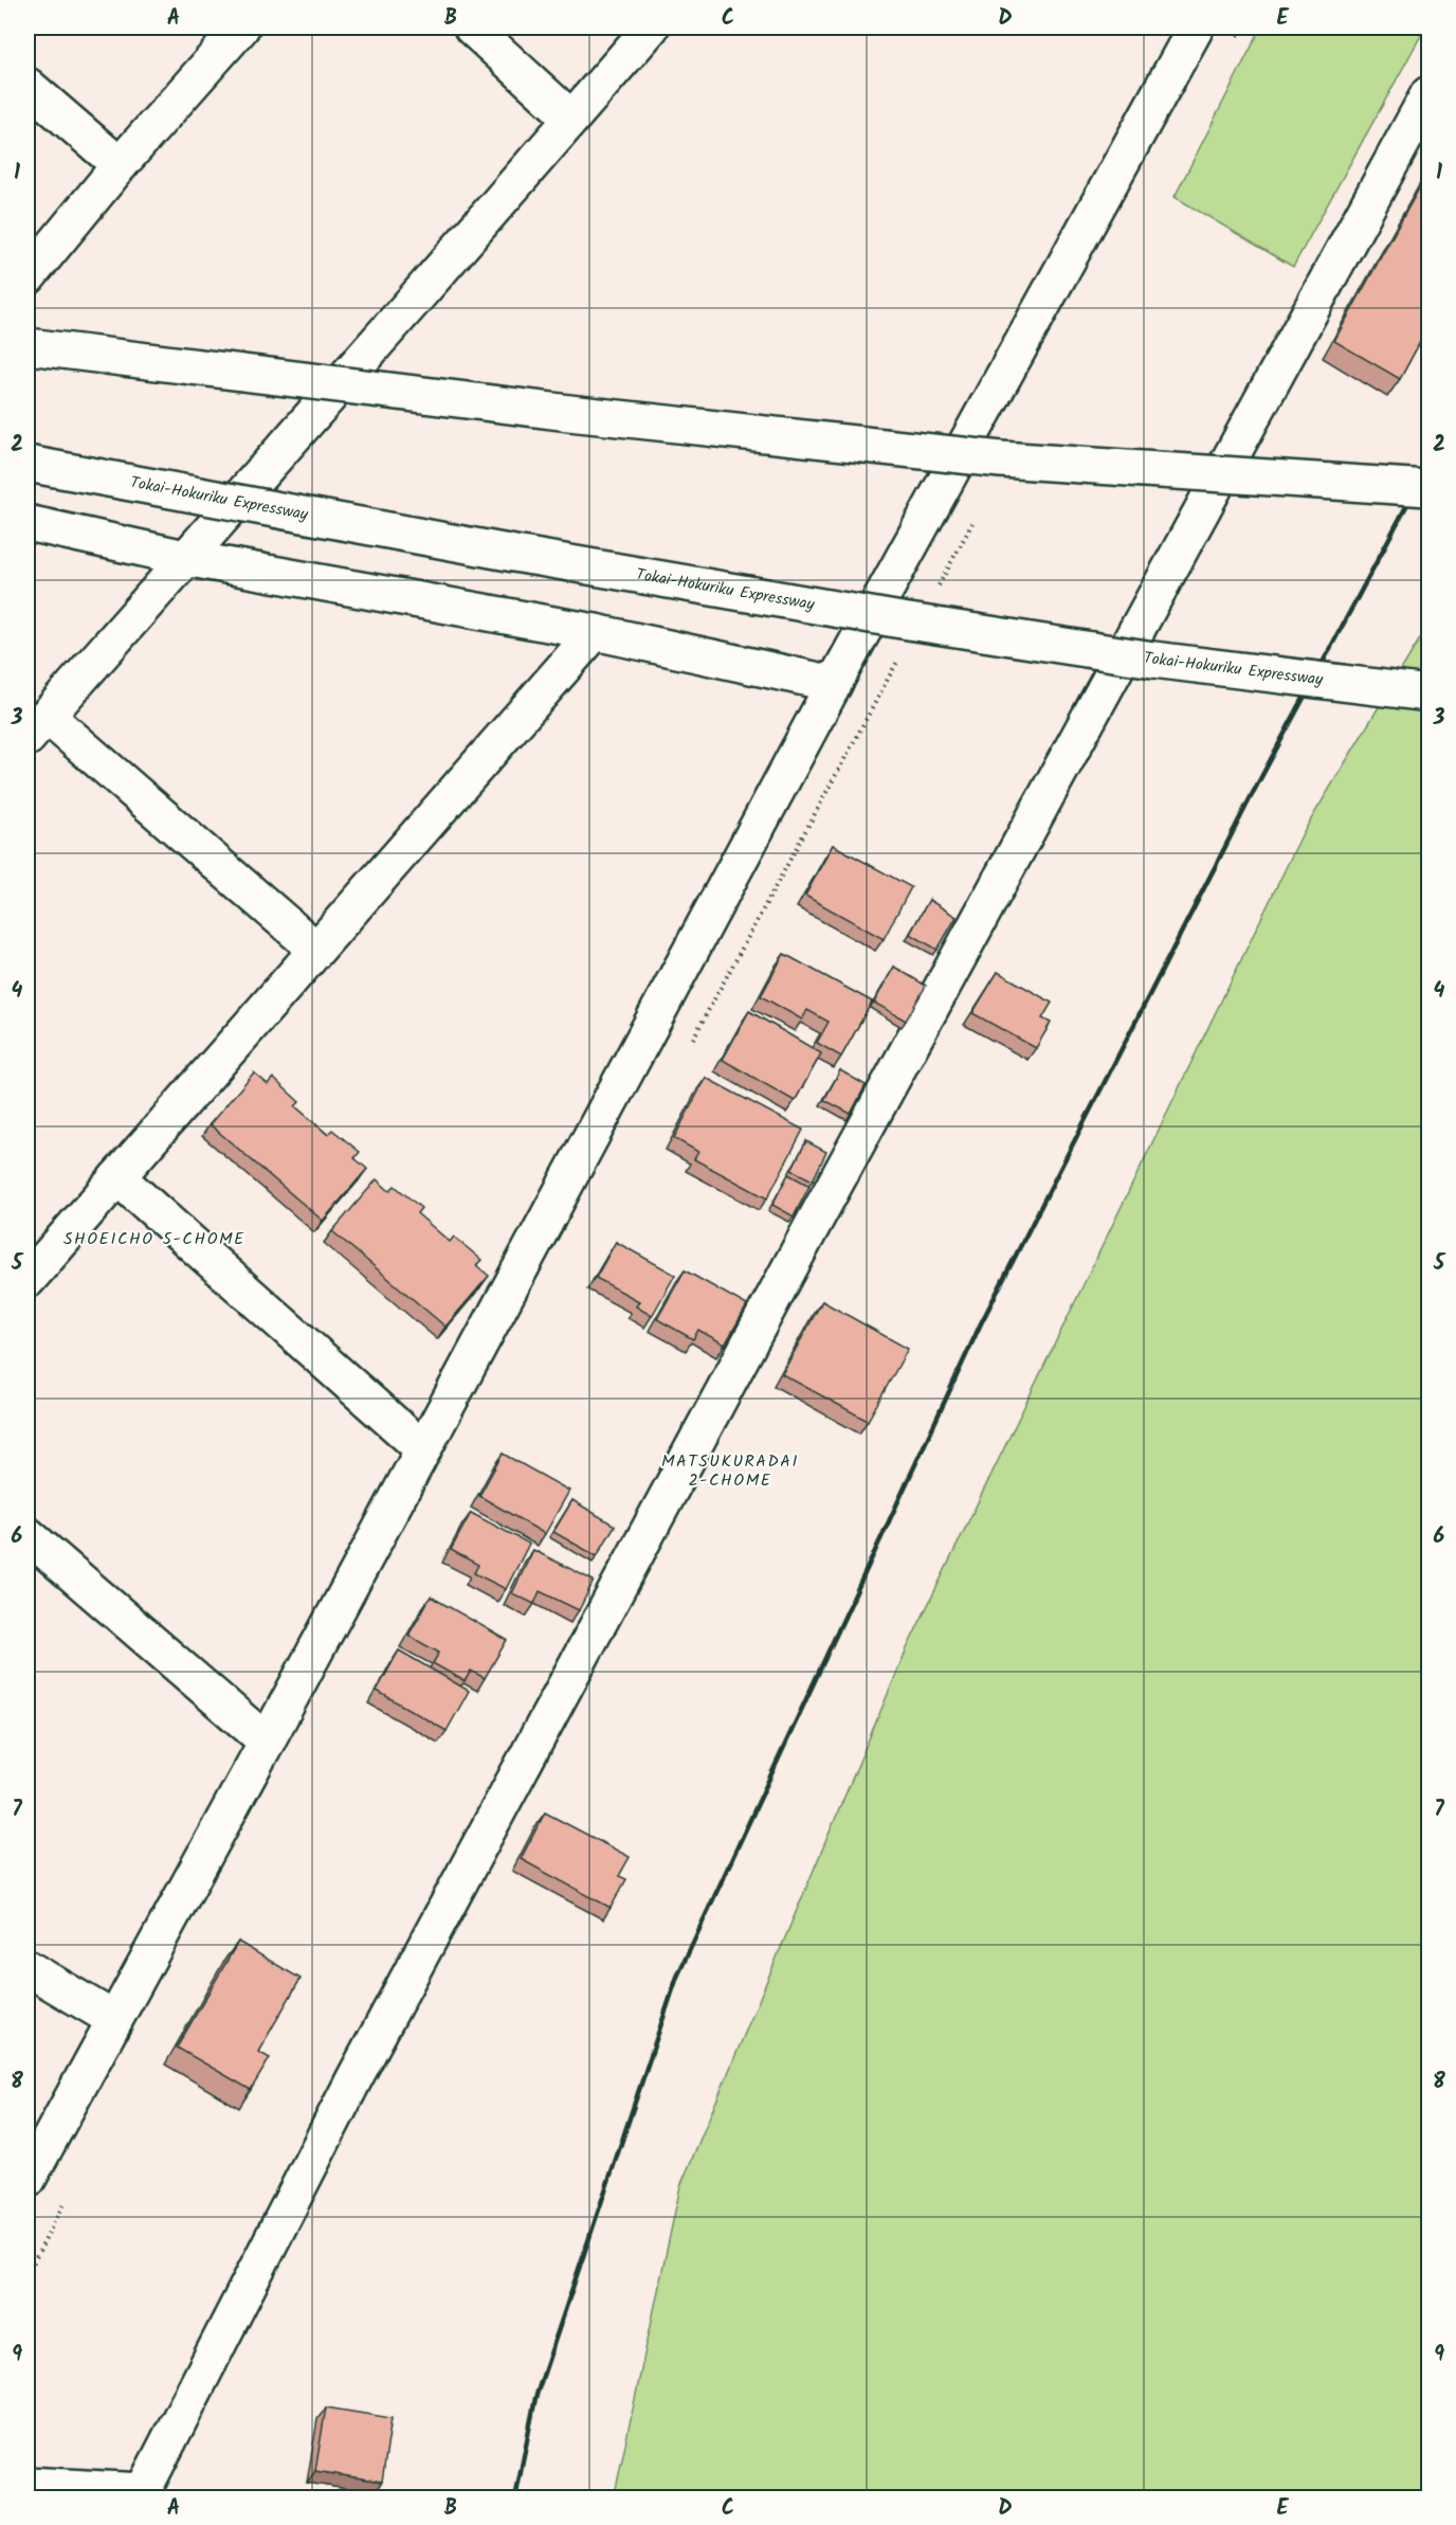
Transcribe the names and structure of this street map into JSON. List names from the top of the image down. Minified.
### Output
{"streets":{"main road":["Tokai-Hokuriku Expressway"]},"districts":["SHOEICHO 5-CHOME","MATSUKURADAI 2-CHOME"],"grid":{"columns":["A","B","C","D","E"],"rows":["1","2","3","4","5","6","7","8","9"]}}
